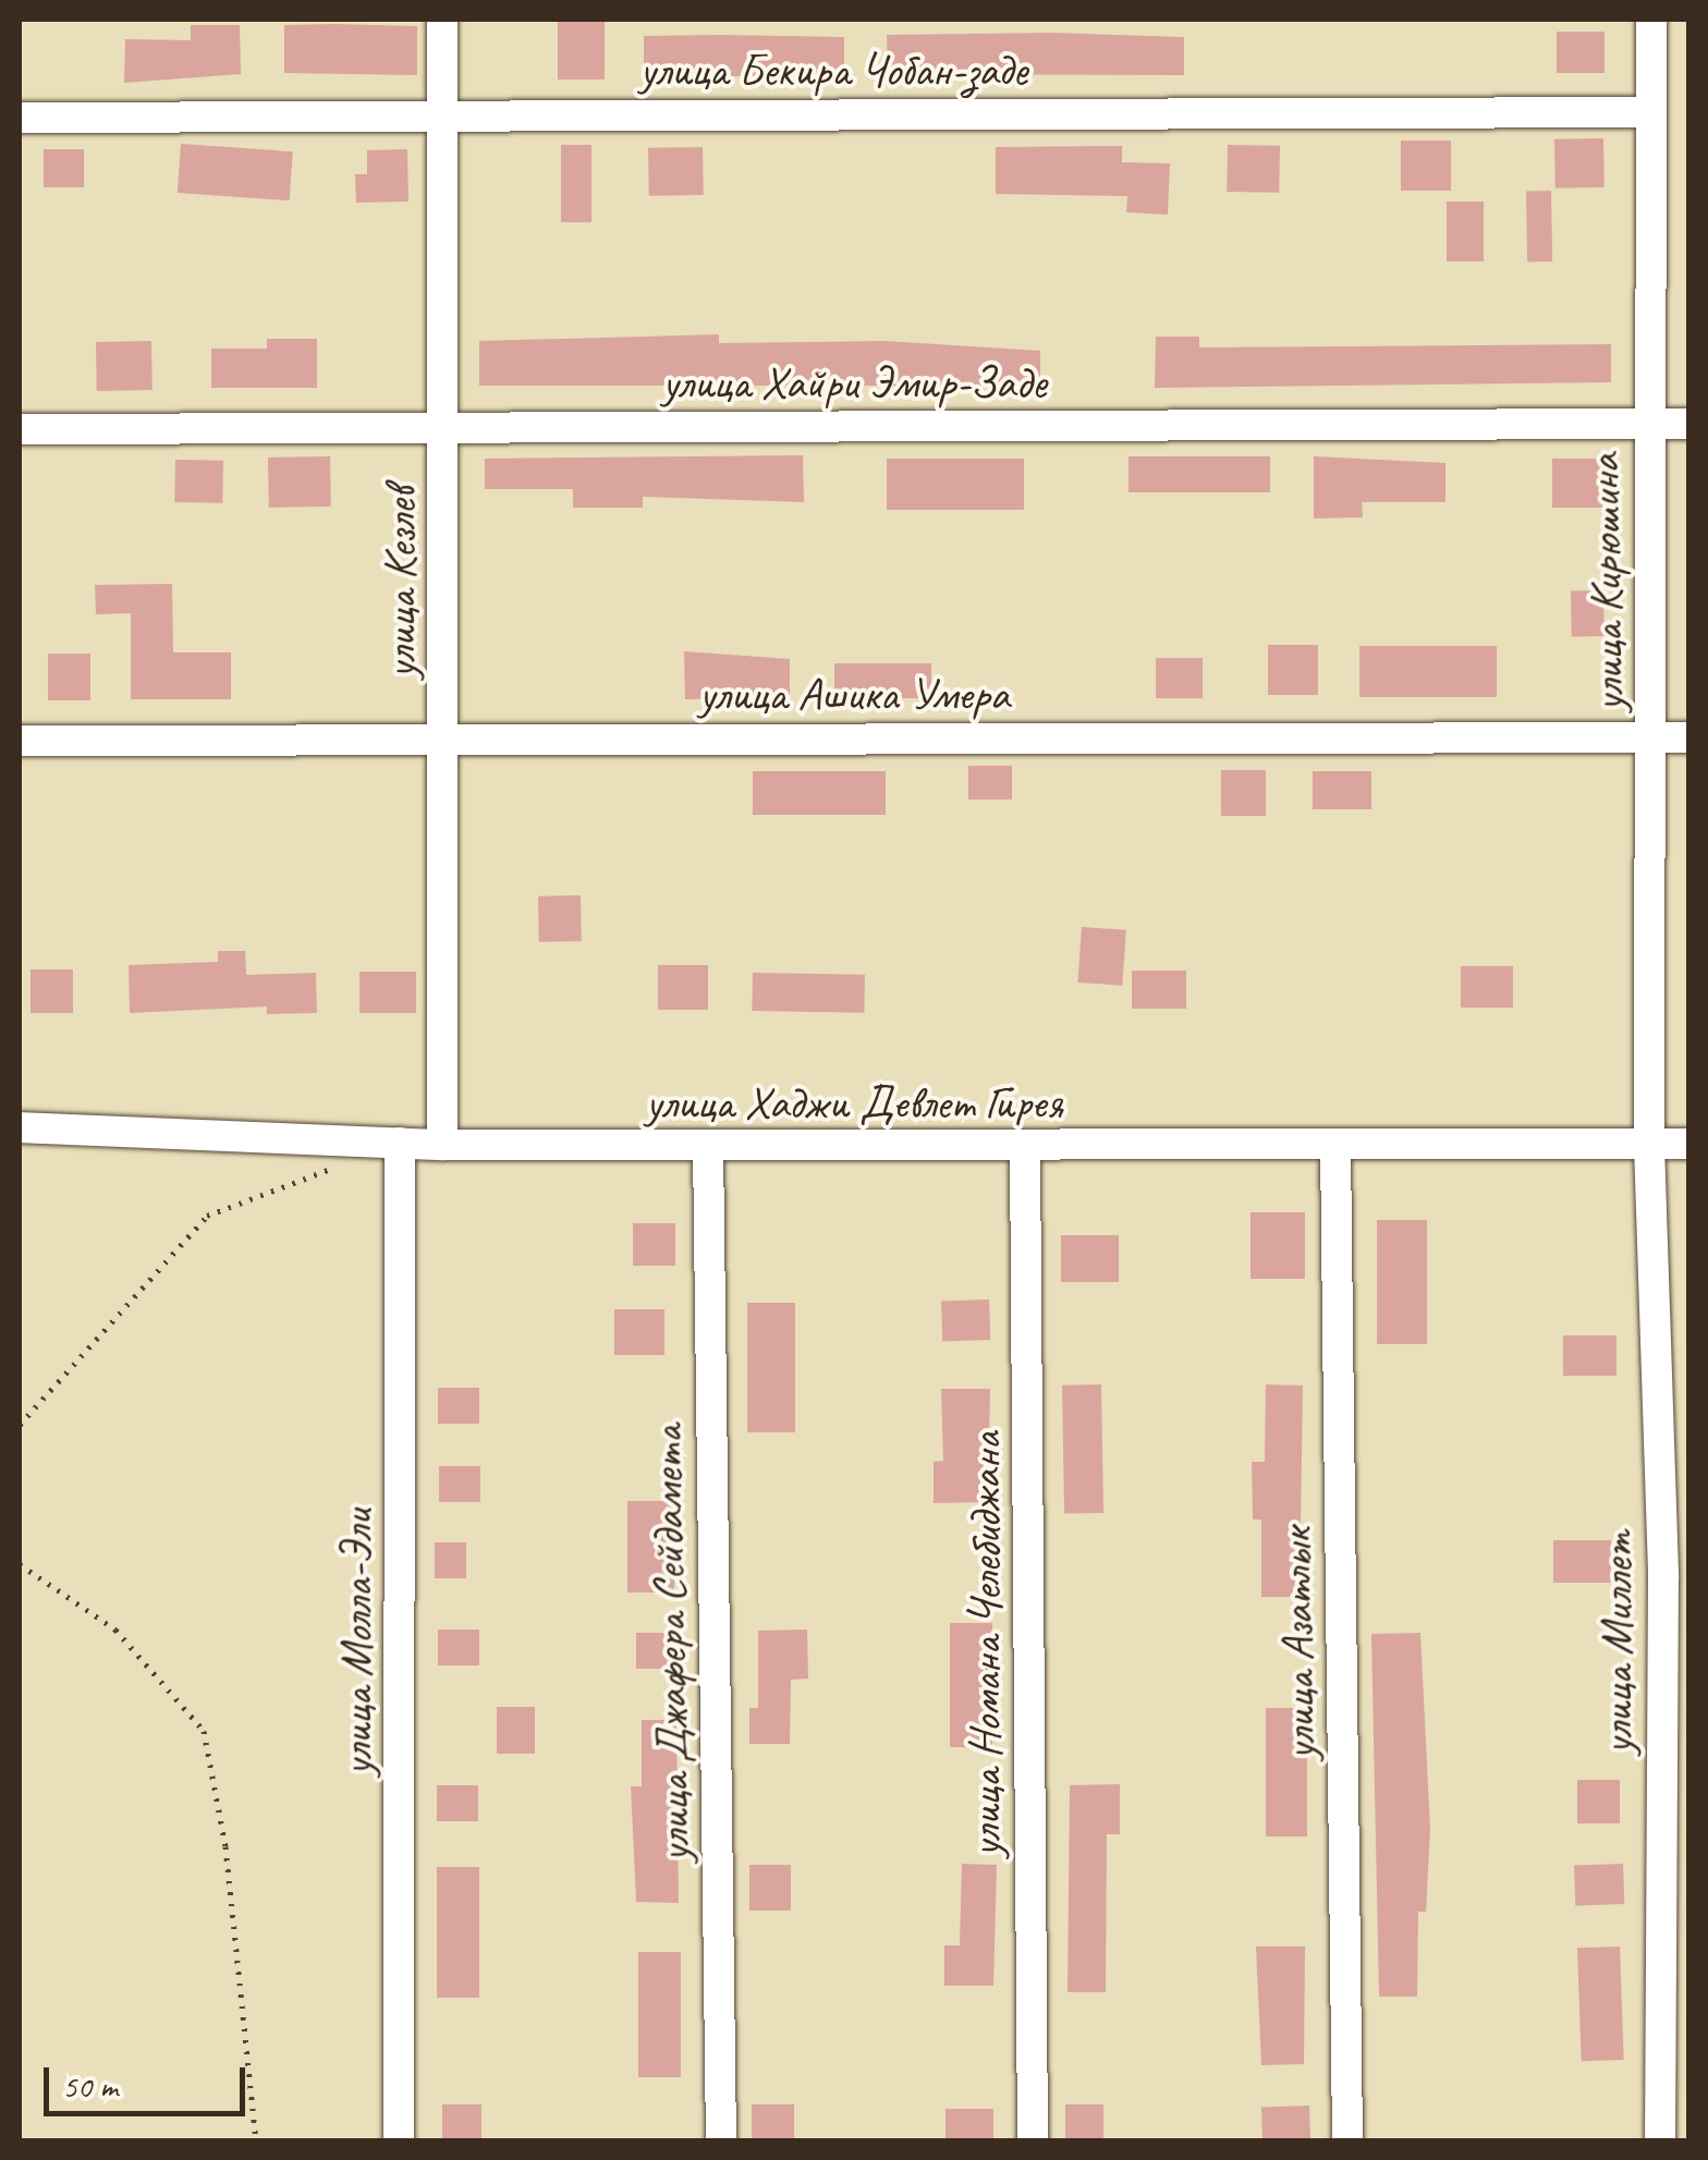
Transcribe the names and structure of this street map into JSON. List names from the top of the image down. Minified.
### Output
{"streets":{"street":["улица Бекира Чобан-заде","улица Хайри Эмир-Заде","улица Кезлев","улица Кирюшина","улица Ашика Умера","улица Хаджи Девлет Гирея","улица Молла-Эли","улица Миллет","улица Джафера Сейдамета","улица Азатлык","улица Номана Челебиджана"]},"crossings":[["улица Бекира Чобан-заде","улица Кезлев"],["улица Бекира Чобан-заде","улица Кирюшина"],["улица Хайри Эмир-Заде","улица Кезлев"],["улица Хайри Эмир-Заде","улица Кирюшина"],["улица Кезлев","улица Ашика Умера"],["улица Кезлев","улица Хаджи Девлет Гирея"],["улица Кирюшина","улица Ашика Умера"],["улица Кирюшина","улица Хаджи Девлет Гирея"],["улица Кирюшина","улица Миллет"],["улица Хаджи Девлет Гирея","улица Молла-Эли"],["улица Хаджи Девлет Гирея","улица Миллет"],["улица Хаджи Девлет Гирея","улица Джафера Сейдамета"],["улица Хаджи Девлет Гирея","улица Азатлык"],["улица Хаджи Девлет Гирея","улица Номана Челебиджана"]],"scale_bar":"50 m"}
